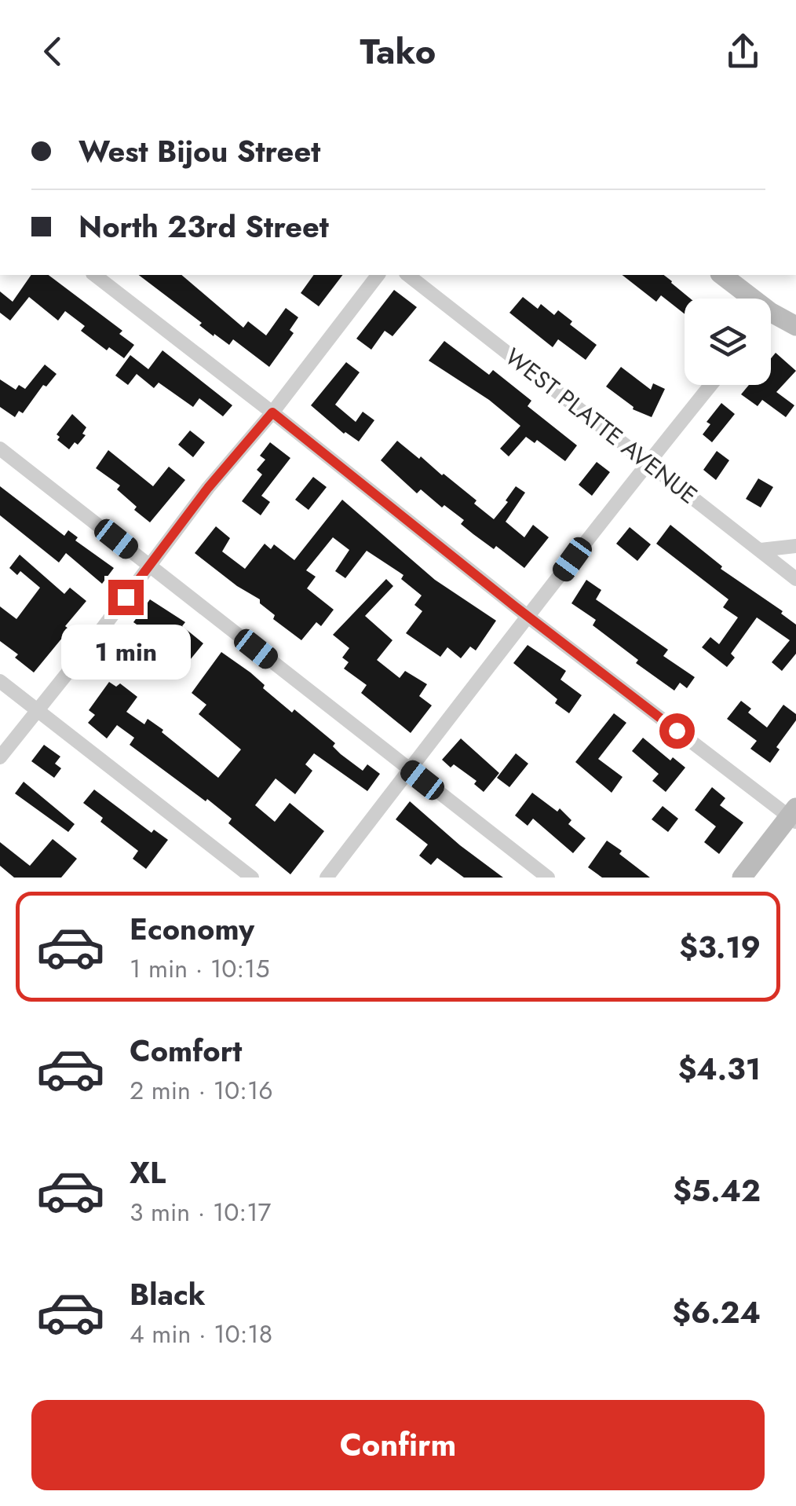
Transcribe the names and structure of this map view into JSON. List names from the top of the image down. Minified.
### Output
{"streets":{"street":["WEST PLATTE AVENUE"]},"page":{"header":"Tako","banner":["West Bijou Street","North 23rd Street"],"bubble":"1 min","list":[{"name":"Economy","note":"1 min · 10:15","value":"$3.19"},{"name":"Comfort","note":"2 min · 10:16","value":"$4.31"},{"name":"XL","note":"3 min · 10:17","value":"$5.42"},{"name":"Black","note":"4 min · 10:18","value":"$6.24"}],"buttons":"Confirm"}}
